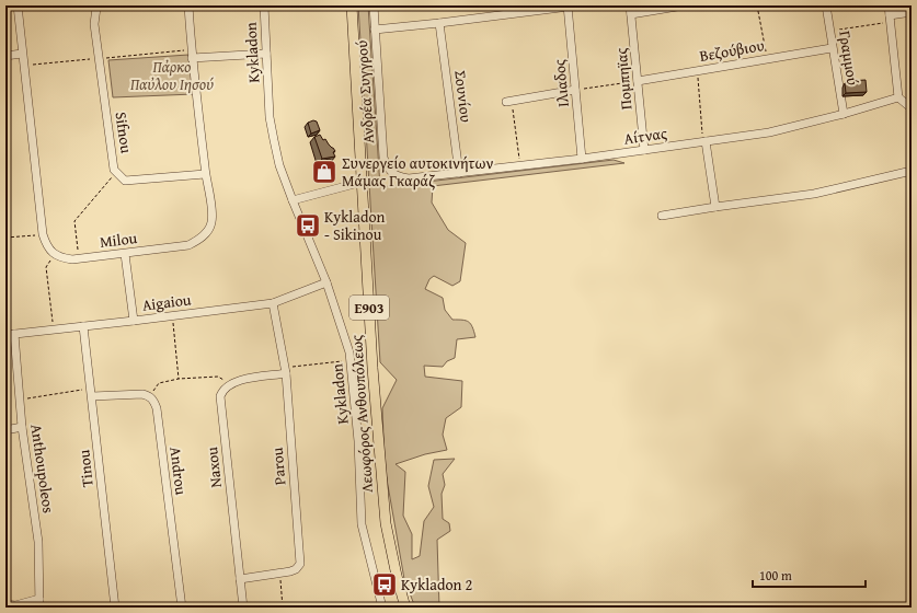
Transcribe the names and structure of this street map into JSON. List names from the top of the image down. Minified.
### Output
{"streets":{"main road":["E903","Λεωφόρος Ανθουπόλεως"],"street":["Βεζούβιου","Kykladon","Γραμμού","Πομπηϊας","Ιλιαδος","Ανδρέα Συγγρού","Σουνίου","Sifnou","Αίτνας","Milou","Aigaiou","Parou","Naxou","Anthoupoleos","Tinou","Androu"]},"crossings":[["Βεζούβιου","Γραμμού"],["Βεζούβιου","Πομπηϊας"],["Kykladon","Aigaiou"],["Γραμμού","Αίτνας"],["Πομπηϊας","Αίτνας"],["Ιλιαδος","Αίτνας"],["Ανδρέα Συγγρού","Αίτνας"],["Σουνίου","Αίτνας"],["Sifnou","Milou"],["Aigaiou","Parou"],["Aigaiou","Anthoupoleos"],["Aigaiou","Tinou"],["Parou","Naxou"]],"parks":["Πἀρκο Παὐλου Ιησού"],"places":{"shop":["Συνεργείο αυτοκινήτων Μάμας Γκαράζ"],"bus stop":["Kykladon - Sikinou","Kykladon 2"]},"scale_bar":"100 m"}
